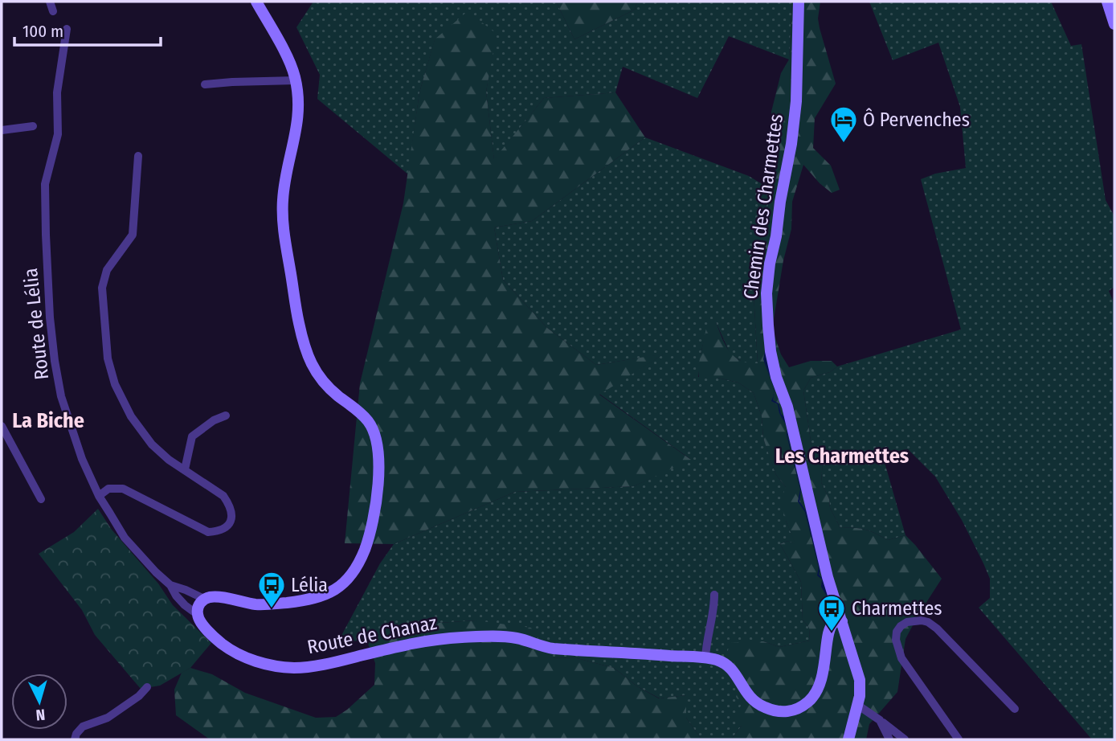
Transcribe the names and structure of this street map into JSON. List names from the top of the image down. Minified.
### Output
{"streets":{"street":["Chemin des Charmettes","Route de Lélia","Route de Chanaz"]},"crossings":[["Chemin des Charmettes","Route de Chanaz"],["Route de Lélia","Route de Chanaz"]],"districts":["La Biche","Les Charmettes"],"places":{"hotel":["Ô Pervenches"],"bus stop":["Lélia","Charmettes"]},"scale_bar":"100 m","north":"bottom"}
